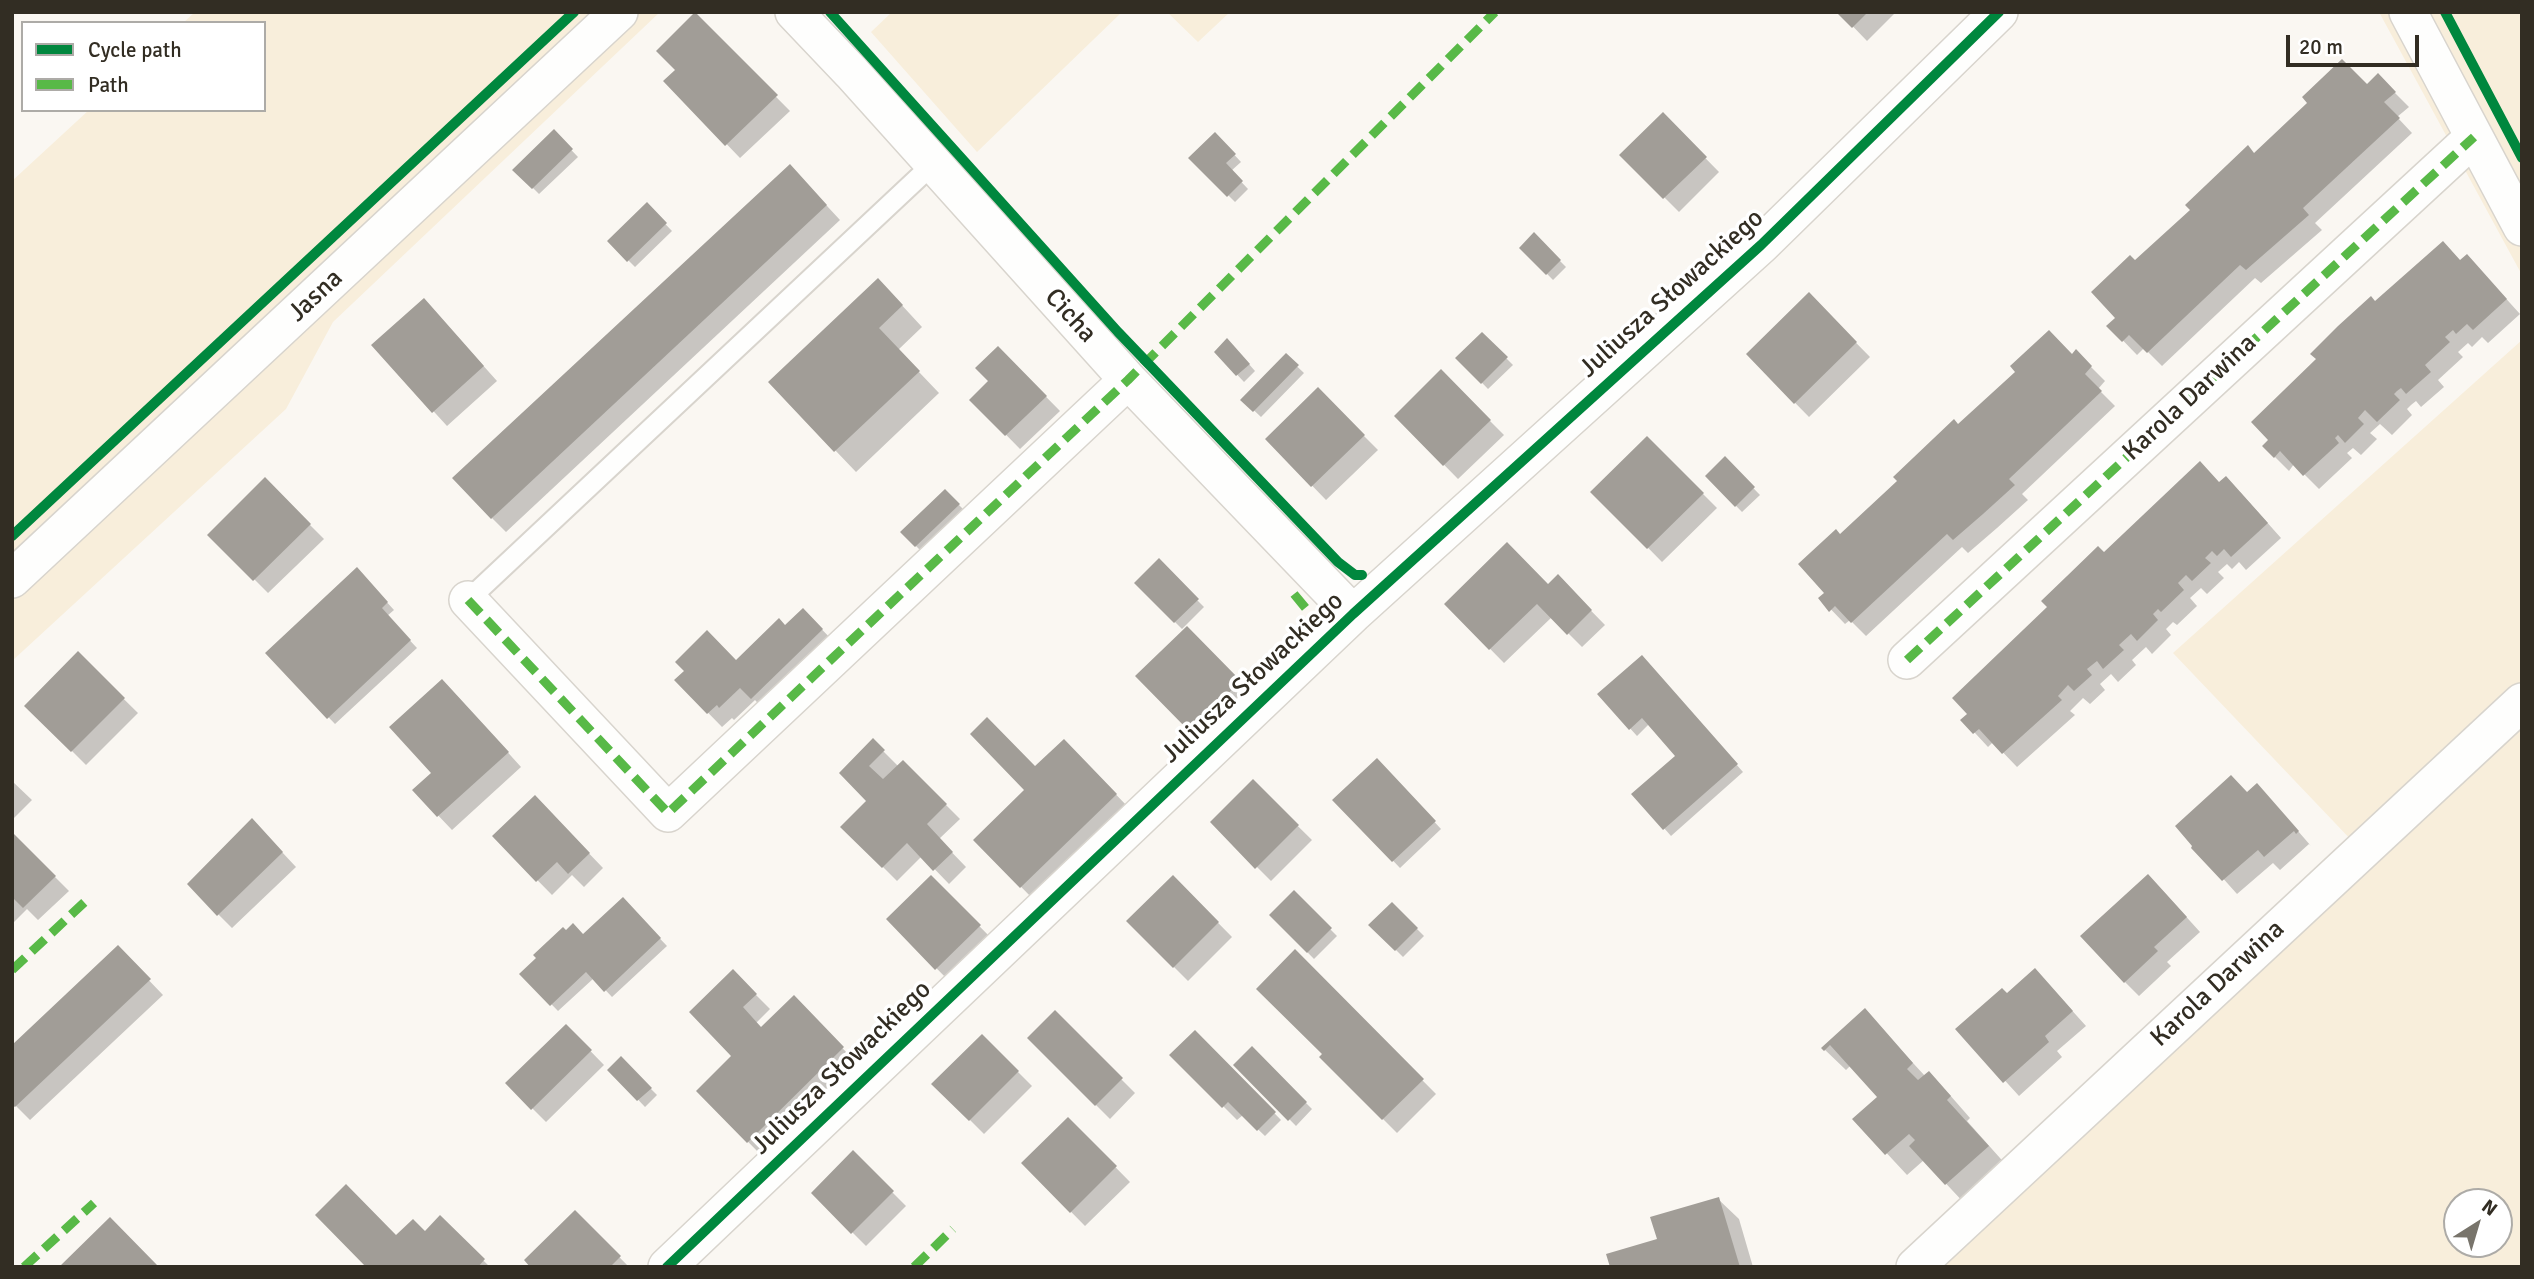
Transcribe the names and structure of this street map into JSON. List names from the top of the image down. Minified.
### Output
{"streets":{"street":["Juliusza Słowackiego","Jasna","Cicha","Karola Darwina"]},"crossings":[["Juliusza Słowackiego","Cicha"]],"legend":["Cycle path","Path"],"scale_bar":"20 m","north":"top right"}
